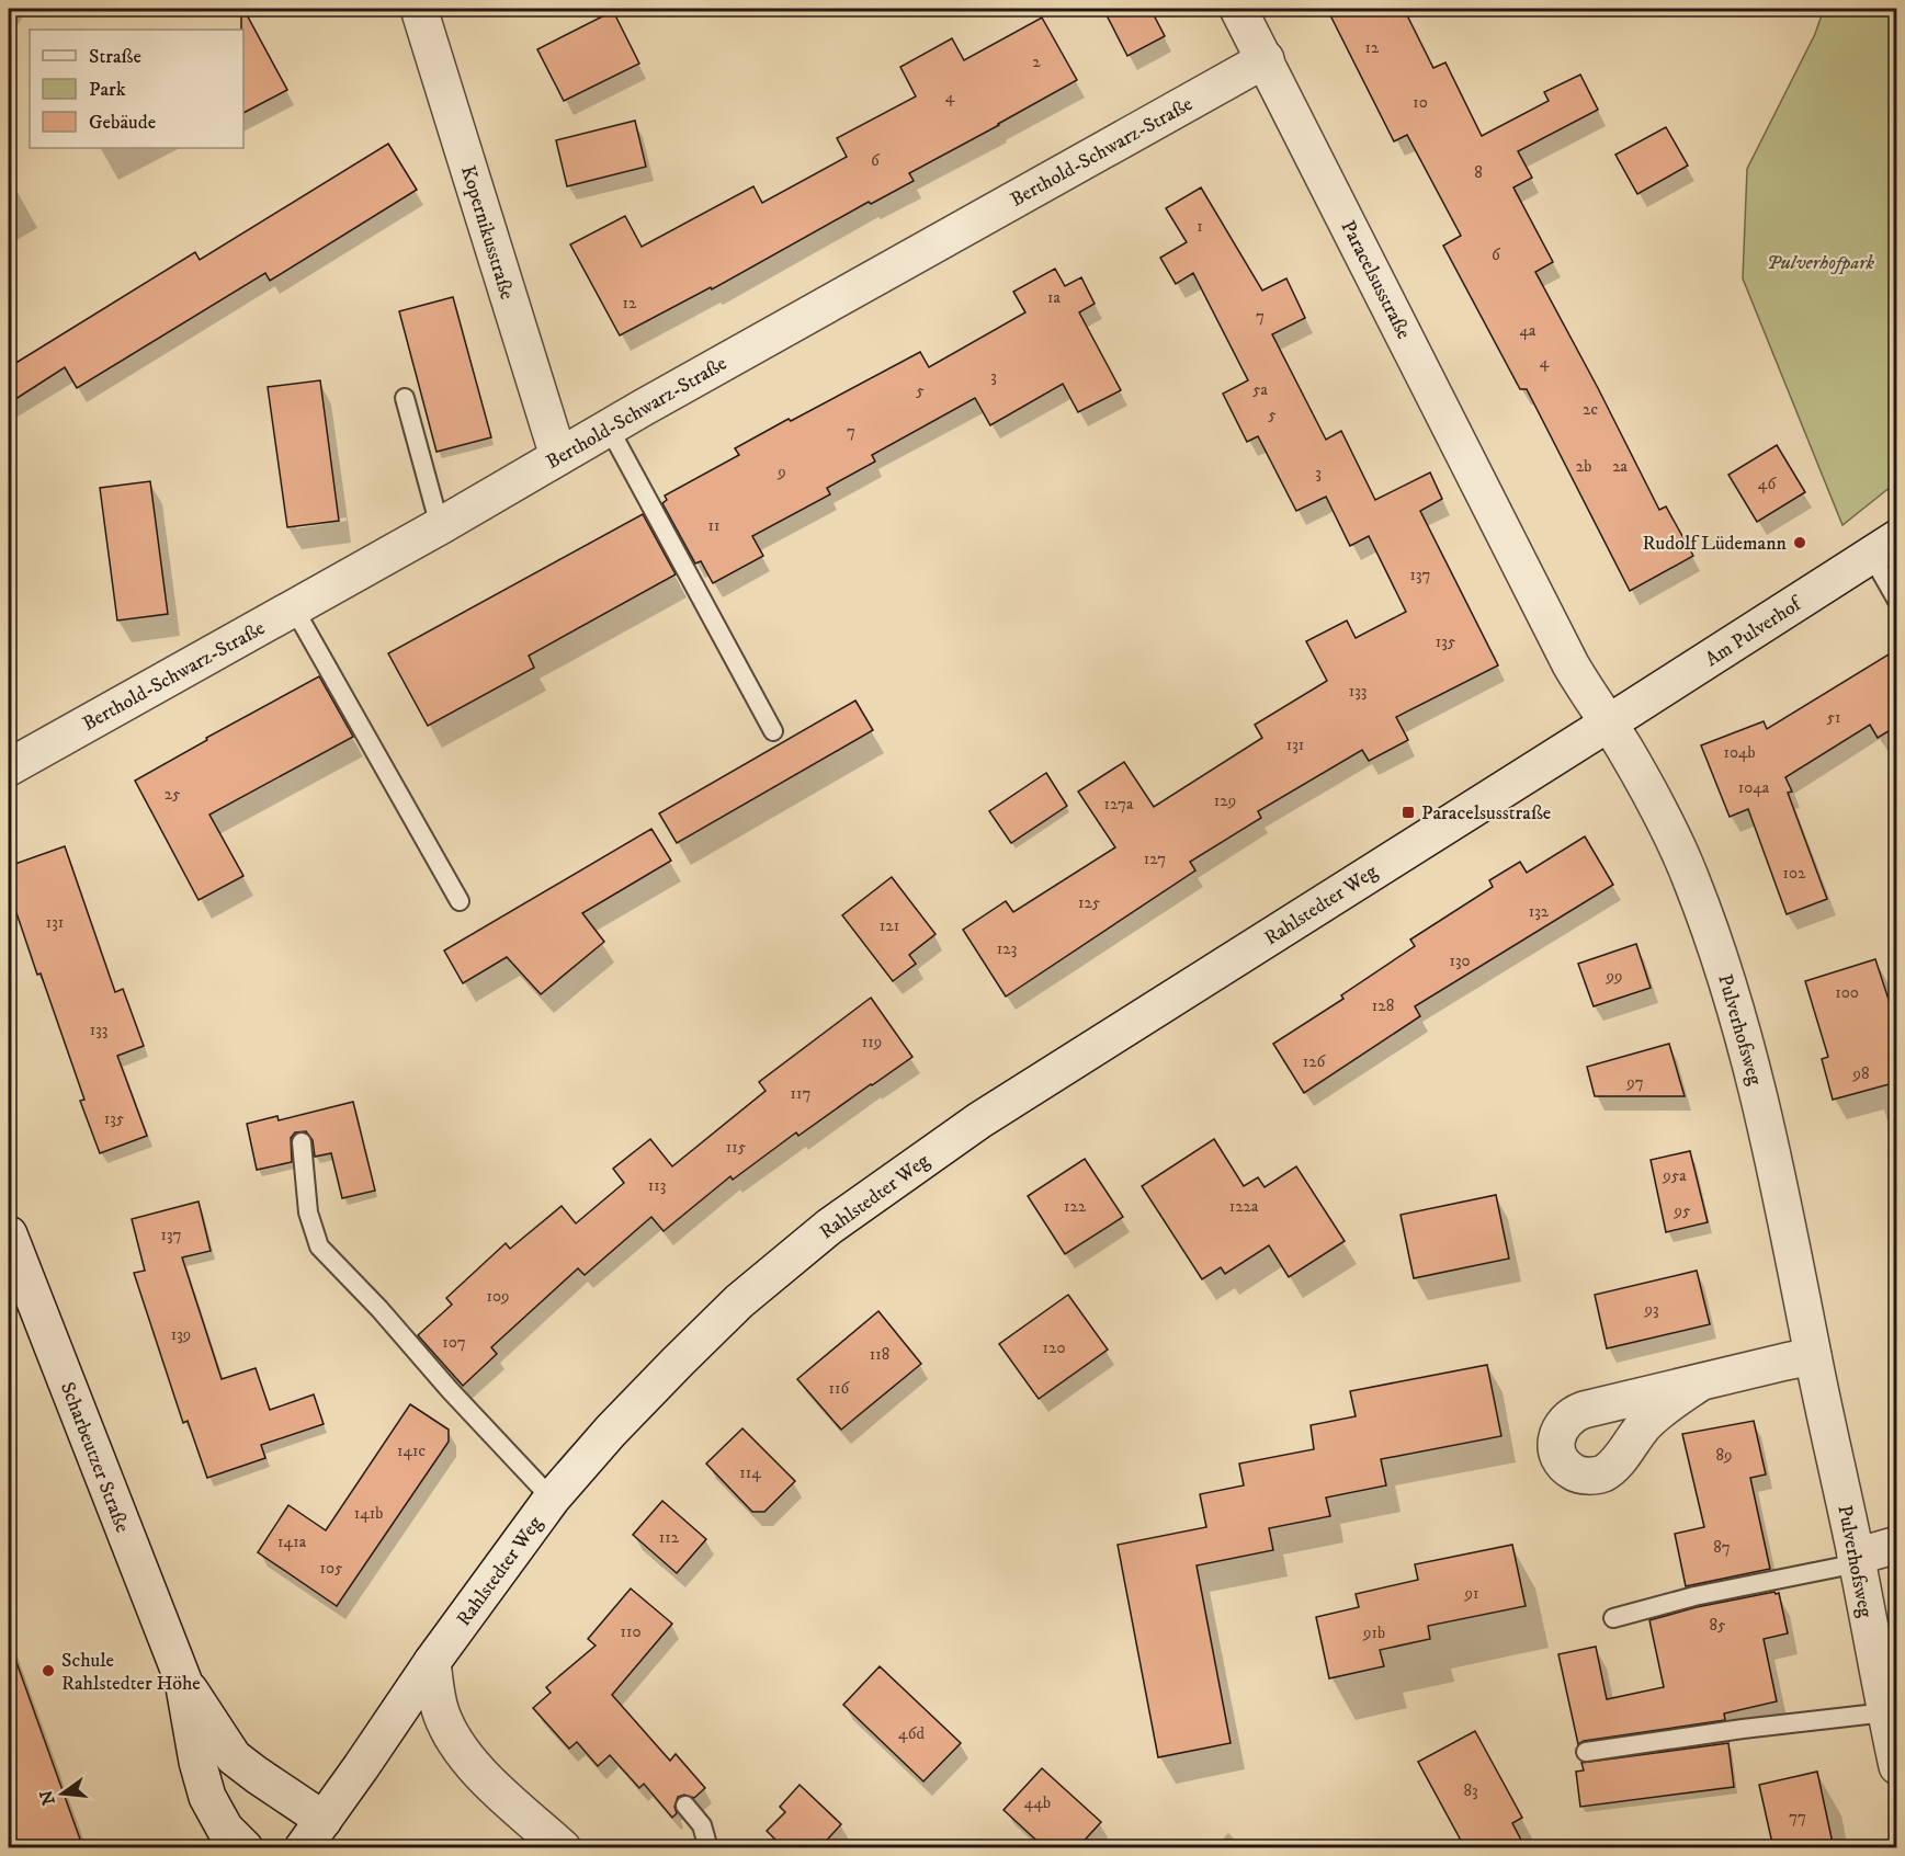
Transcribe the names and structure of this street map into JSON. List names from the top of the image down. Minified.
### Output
{"streets":{"street":["Berthold-Schwarz-Straße","Kopernikusstraße","Paracelsusstraße","Am Pulverhof","Rahlstedter Weg","Pulverhofsweg","Scharbeutzer Straße"]},"crossings":[["Berthold-Schwarz-Straße","Kopernikusstraße"],["Berthold-Schwarz-Straße","Paracelsusstraße"],["Paracelsusstraße","Am Pulverhof"],["Paracelsusstraße","Rahlstedter Weg"],["Paracelsusstraße","Pulverhofsweg"],["Am Pulverhof","Rahlstedter Weg"],["Am Pulverhof","Pulverhofsweg"],["Rahlstedter Weg","Pulverhofsweg"],["Rahlstedter Weg","Scharbeutzer Straße"]],"parks":["Pulverhofpark"],"places":{"other":["Rudolf Lüdemann","Schule Rahlstedter Höhe"],"transit":["Paracelsusstraße"]},"house_numbers":["12","2","4","10","6","8","1","6","1a","12","7","4a","4","3","5a","5","2c","5","7","2b","2a","9","3","46","11","137","135","133","51","131","104b","104a","25","129","127a","127","102","125","132","131","121","123","130","99","100","128","133","119","126","98","97","117","135","115","95a","113","122","122a","95","137","109","93","139","107","120","118","116","141c","89","114","141b","112","141a","87","105","91","85","110","91b","46d","83","44b","77"],"legend":["Straße","Park","Gebäude"],"north":"left"}
